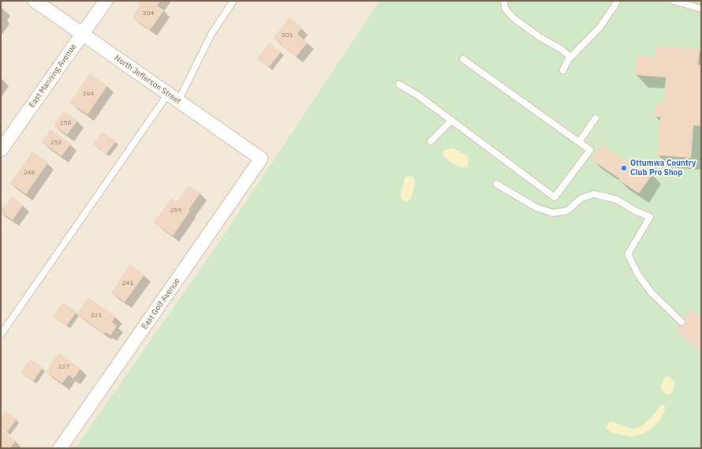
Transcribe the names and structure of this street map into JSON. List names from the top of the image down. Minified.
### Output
{"streets":{"street":["East Manning Avenue","North Jefferson Street","East Golf Avenue"]},"crossings":[["East Manning Avenue","North Jefferson Street"],["North Jefferson Street","East Golf Avenue"]],"places":["Ottumwa Country Club Pro Shop"],"house_numbers":["304","301","264","258","252","248","259","241","221","217"]}
